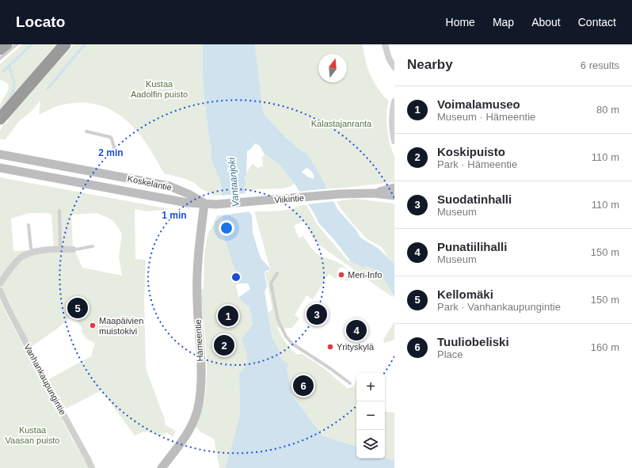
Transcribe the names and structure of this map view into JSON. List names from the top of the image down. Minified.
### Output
{"streets":{"main road":["Koskelantie","Viikintie","Hämeentie"],"street":["Vanhankaupungintie"]},"crossings":[["Koskelantie","Viikintie"],["Koskelantie","Hämeentie"],["Viikintie","Hämeentie"]],"water":["Vantaanjoki"],"parks":["Kustaa Aadolfin puisto","Kalastajanranta","Kustaa Vaasan puisto"],"places":["Meri-Info","Maapäivien muistokivi","Yrityskylä"],"north":"top","page":{"header":"Locato","nav":["Home","Map","About","Contact"],"heading":["Nearby","6 results"],"list":[{"mark":"1","name":"Voimalamuseo","note":"Museum · Hämeentie","value":"80 m"},{"mark":"2","name":"Koskipuisto","note":"Park · Hämeentie","value":"110 m"},{"mark":"3","name":"Suodatinhalli","note":"Museum","value":"110 m"},{"mark":"4","name":"Punatiilihalli","note":"Museum","value":"150 m"},{"mark":"5","name":"Kellomäki","note":"Park · Vanhankaupungintie","value":"150 m"},{"mark":"6","name":"Tuuliobeliski","note":"Place","value":"160 m"}],"pins":["5","3","1","4","2","6"],"map_buttons":["+","−"]},"rings":["2 min","1 min"]}
